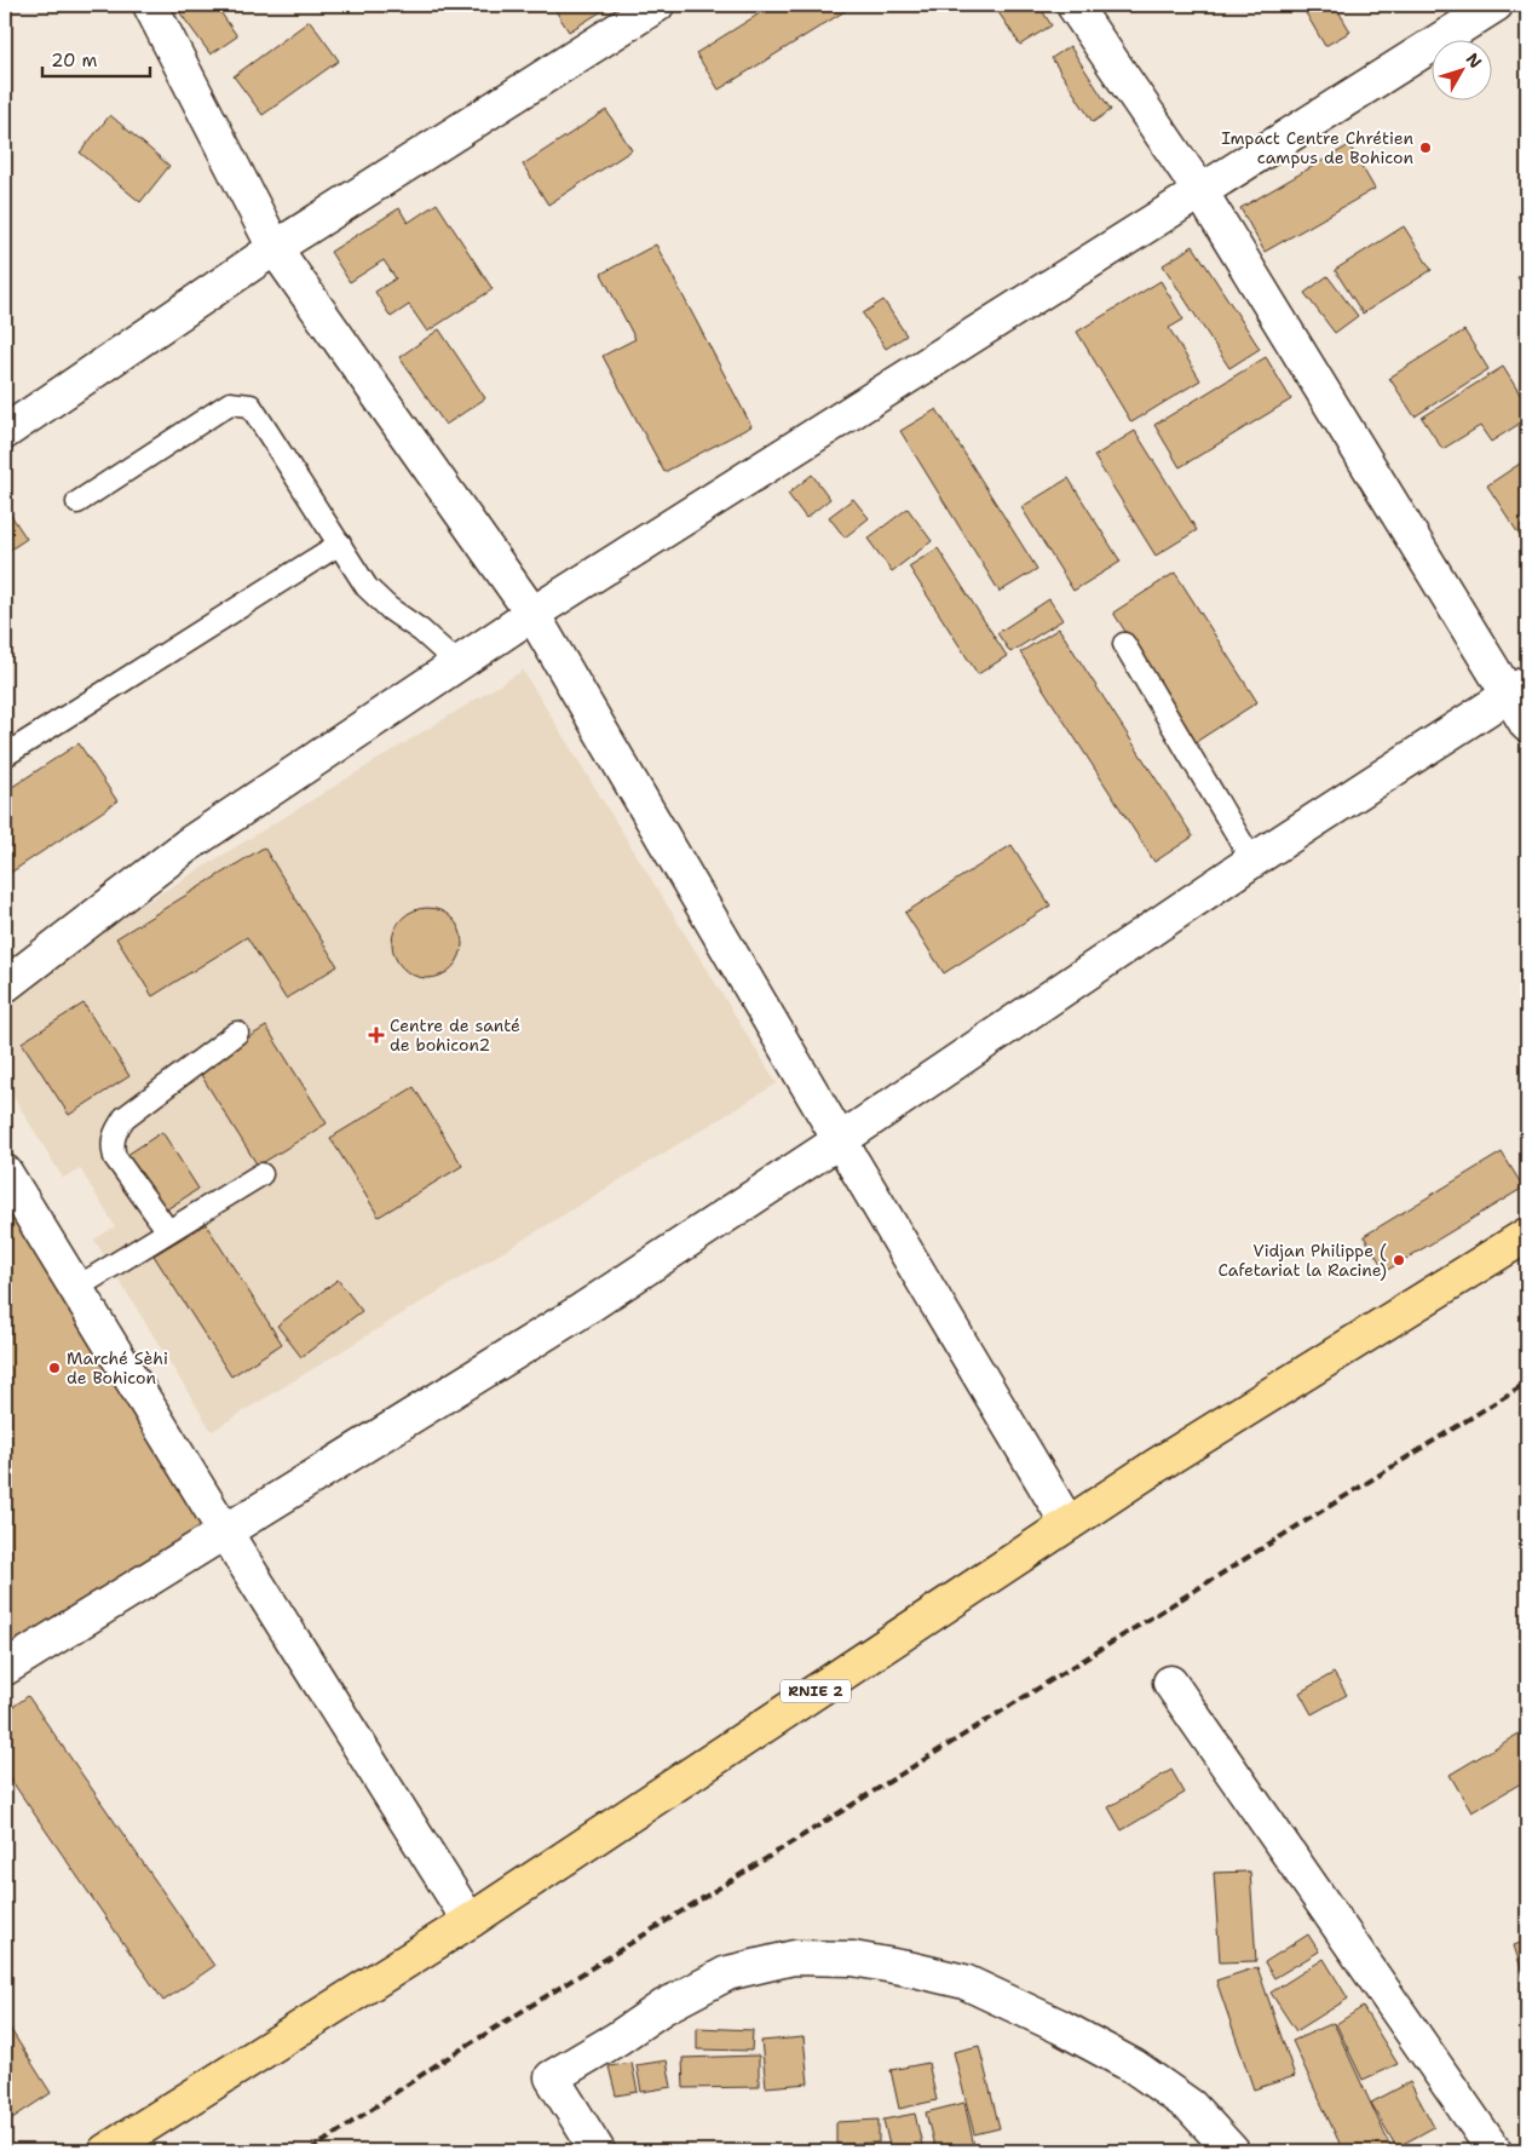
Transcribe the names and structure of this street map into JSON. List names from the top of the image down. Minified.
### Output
{"streets":{"highway":["RNIE 2"]},"places":{"other":["Impact Centre Chrétien campus de Bohicon","Vidjan Philippe ( Cafetariat la Racine)","Marché Sèhi de Bohicon"],"health":["Centre de santé de bohicon2"]},"scale_bar":"20 m","north":"top right"}
